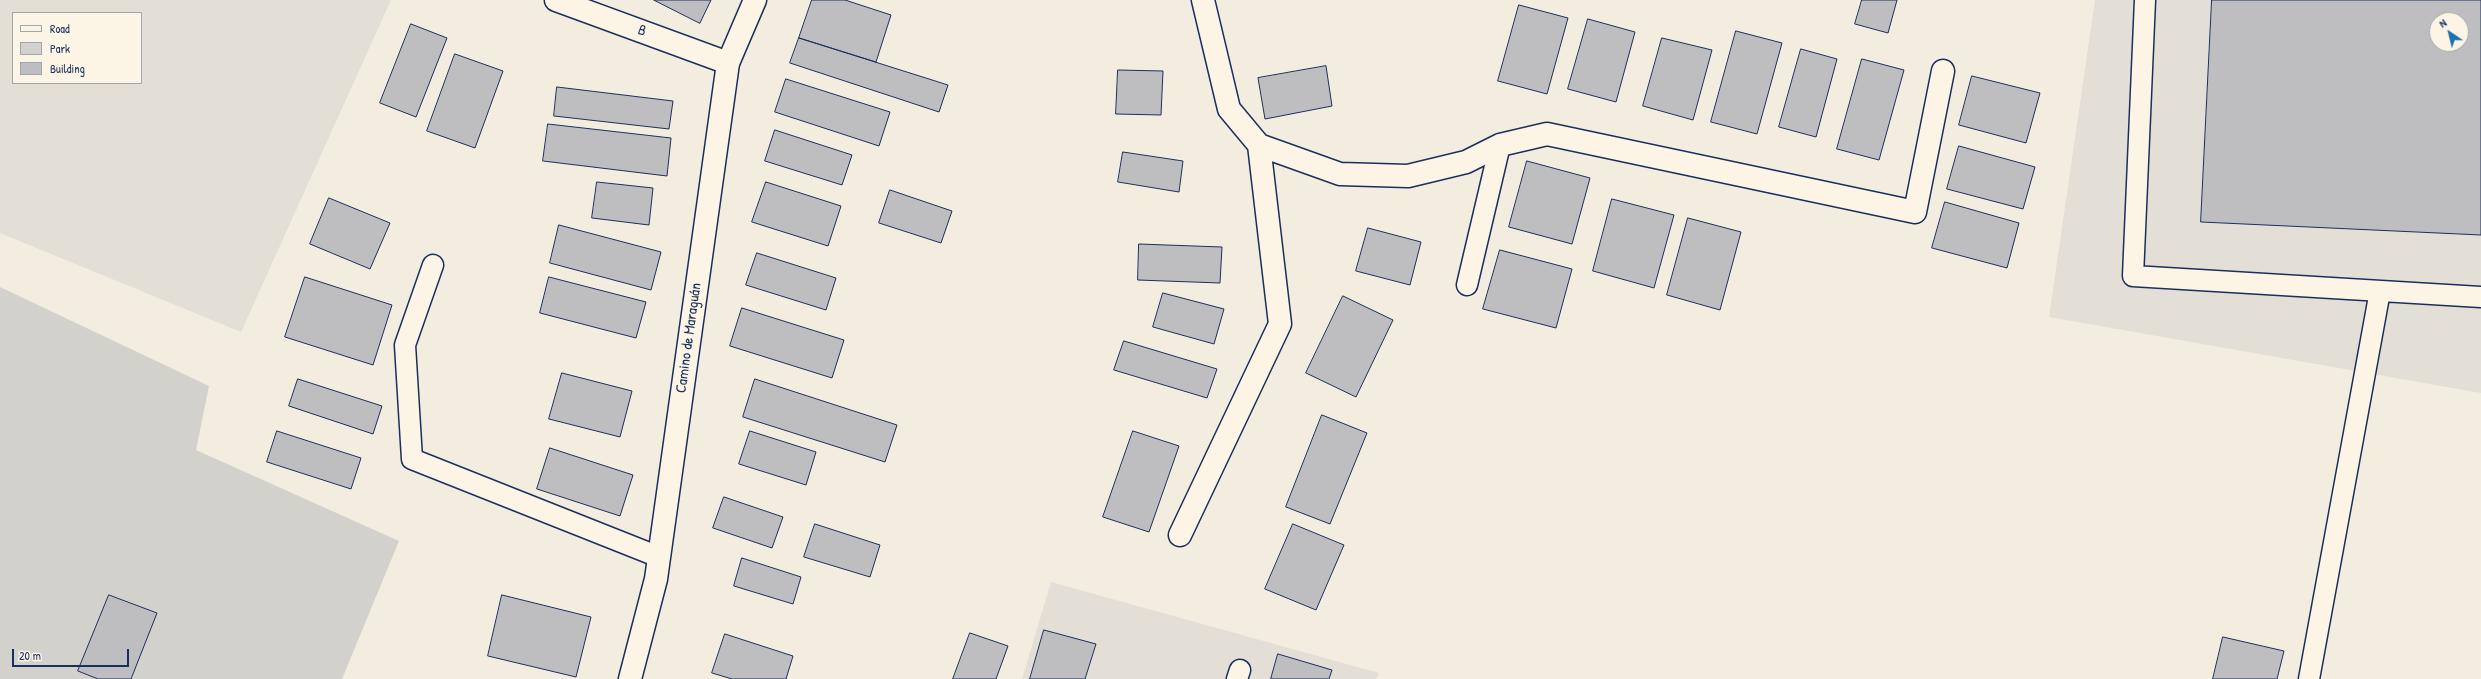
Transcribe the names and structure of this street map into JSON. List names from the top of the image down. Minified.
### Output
{"streets":{"street":["B","Camino de Maraguán"]},"crossings":[["B","Camino de Maraguán"]],"legend":["Road","Park","Building"],"scale_bar":"20 m","north":"top left"}
